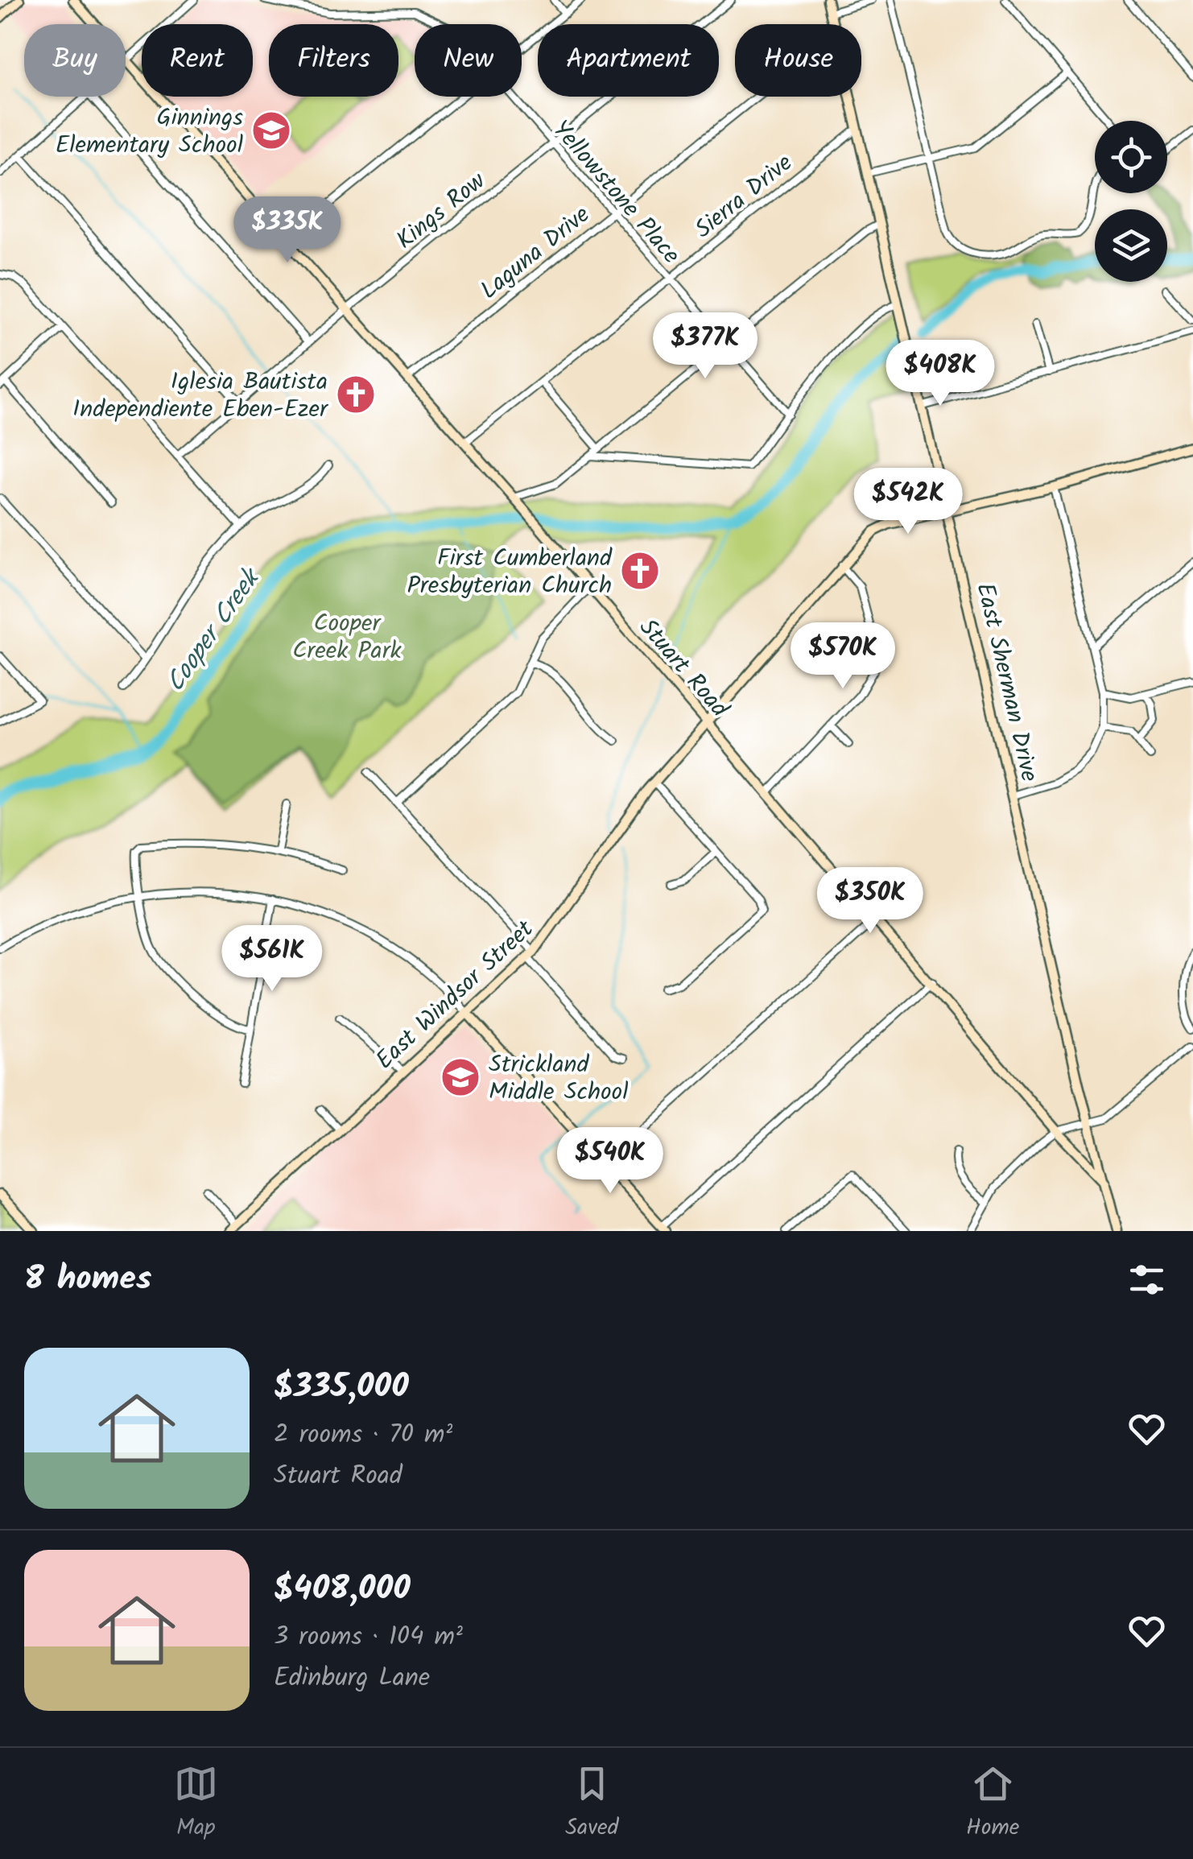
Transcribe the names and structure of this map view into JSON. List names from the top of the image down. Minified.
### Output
{"streets":{"street":["Yellowstone Place","Sierra Drive","Kings Row","Laguna Drive","Stuart Road","East Sherman Drive","East Windsor Street"]},"crossings":[["Yellowstone Place","Sierra Drive"],["Yellowstone Place","Kings Row"],["Yellowstone Place","Laguna Drive"],["Sierra Drive","Stuart Road"],["Sierra Drive","East Sherman Drive"],["Kings Row","Stuart Road"],["Laguna Drive","Stuart Road"],["Stuart Road","East Sherman Drive"],["Stuart Road","East Windsor Street"],["East Sherman Drive","East Windsor Street"]],"water":["Cooper Creek"],"parks":["Cooper Creek Park"],"places":{"school or university":["Ginnings Elementary School","Strickland Middle School"],"church":["Iglesia Bautista Independiente Eben-Ezer","First Cumberland Presbyterian Church"]},"page":{"chip":["Buy","Rent","Filters","New","Apartment","House"],"price":["$335K","$377K","$408K","$542K","$570K","$350K","$561K","$540K"],"heading":"8 homes","list":[{"name":"$335,000","note":"2 rooms · 70 m² · Stuart Road"},{"name":"$408,000","note":"3 rooms · 104 m² · Edinburg Lane"}],"tabs":["Map","Saved","Home"]}}
